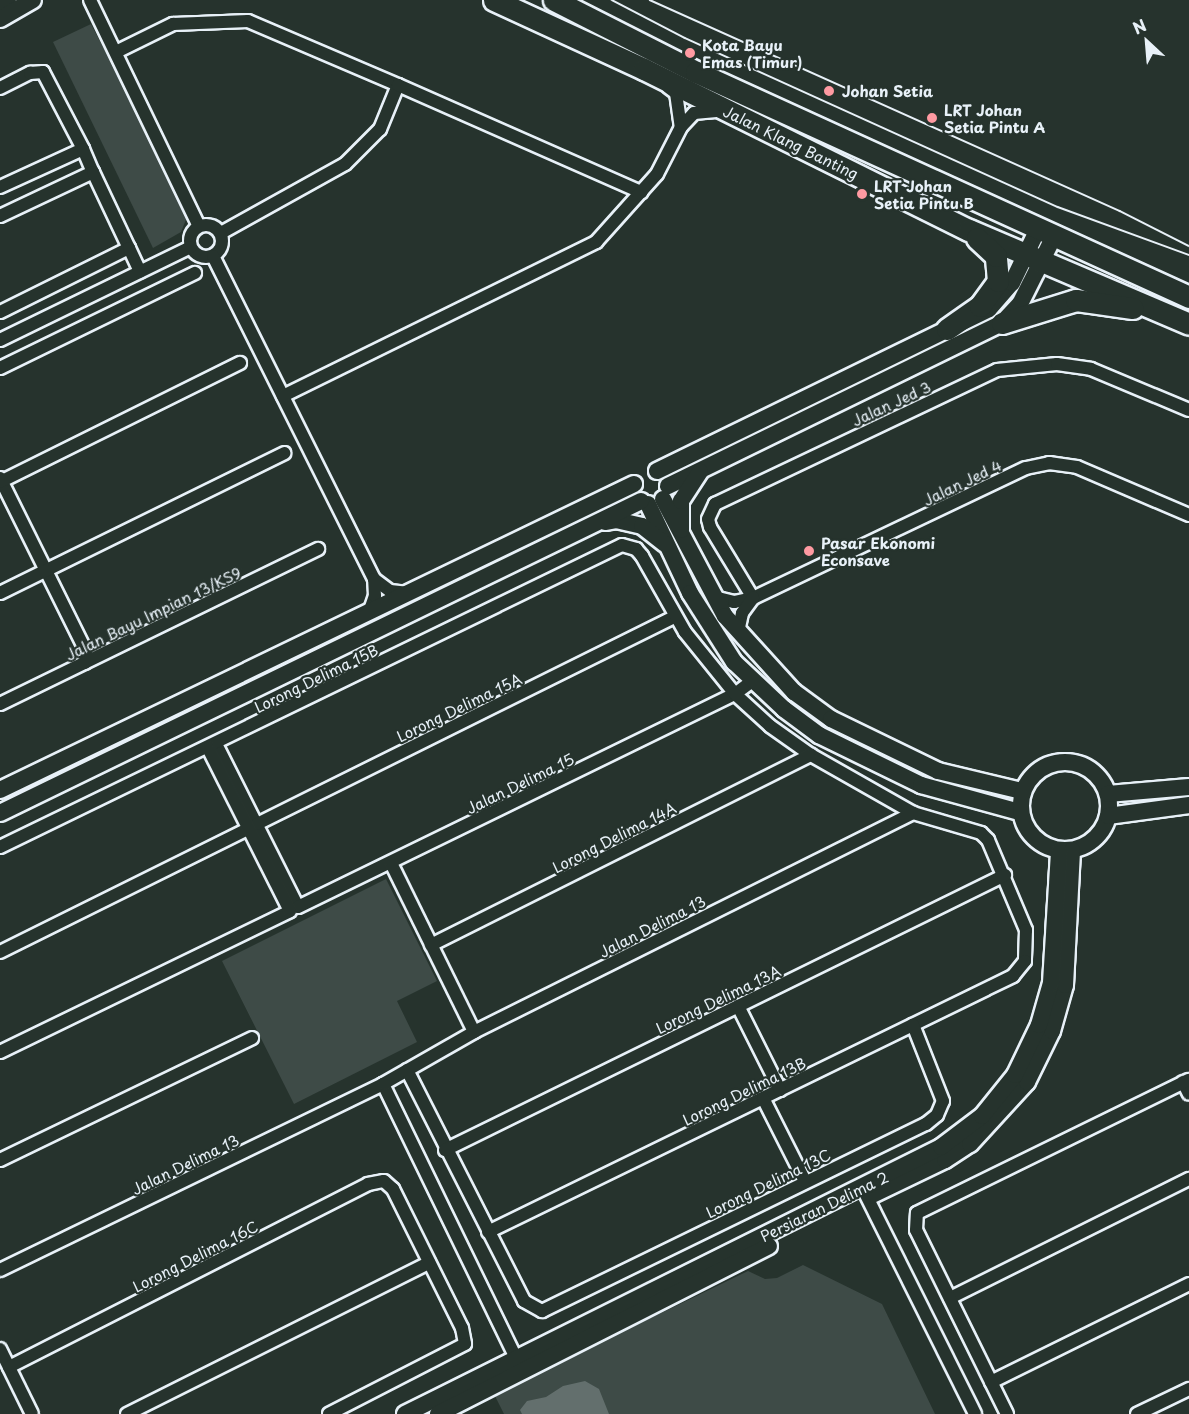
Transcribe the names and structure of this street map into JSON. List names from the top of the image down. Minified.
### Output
{"streets":{"highway":["Jalan Klang Banting"],"street":["Jalan Jed 3","Jalan Jed 4","Jalan Bayu Impian 13/KS9","Lorong Delima 15B","Lorong Delima 15A","Jalan Delima 15","Lorong Delima 14A","Jalan Delima 13","Lorong Delima 13A","Lorong Delima 13B","Lorong Delima 13C","Persiaran Delima 2","Lorong Delima 16C"]},"crossings":[["Jalan Jed 3","Jalan Jed 4"],["Lorong Delima 15B","Lorong Delima 15A"],["Lorong Delima 13A","Lorong Delima 13B"],["Lorong Delima 13B","Lorong Delima 13C"]],"places":["Kota Bayu Emas (Timur)","Johan Setia","LRT Johan Setia Pintu A","LRT Johan Setia Pintu B","Pasar Ekonomi Econsave"],"north":"top left"}
